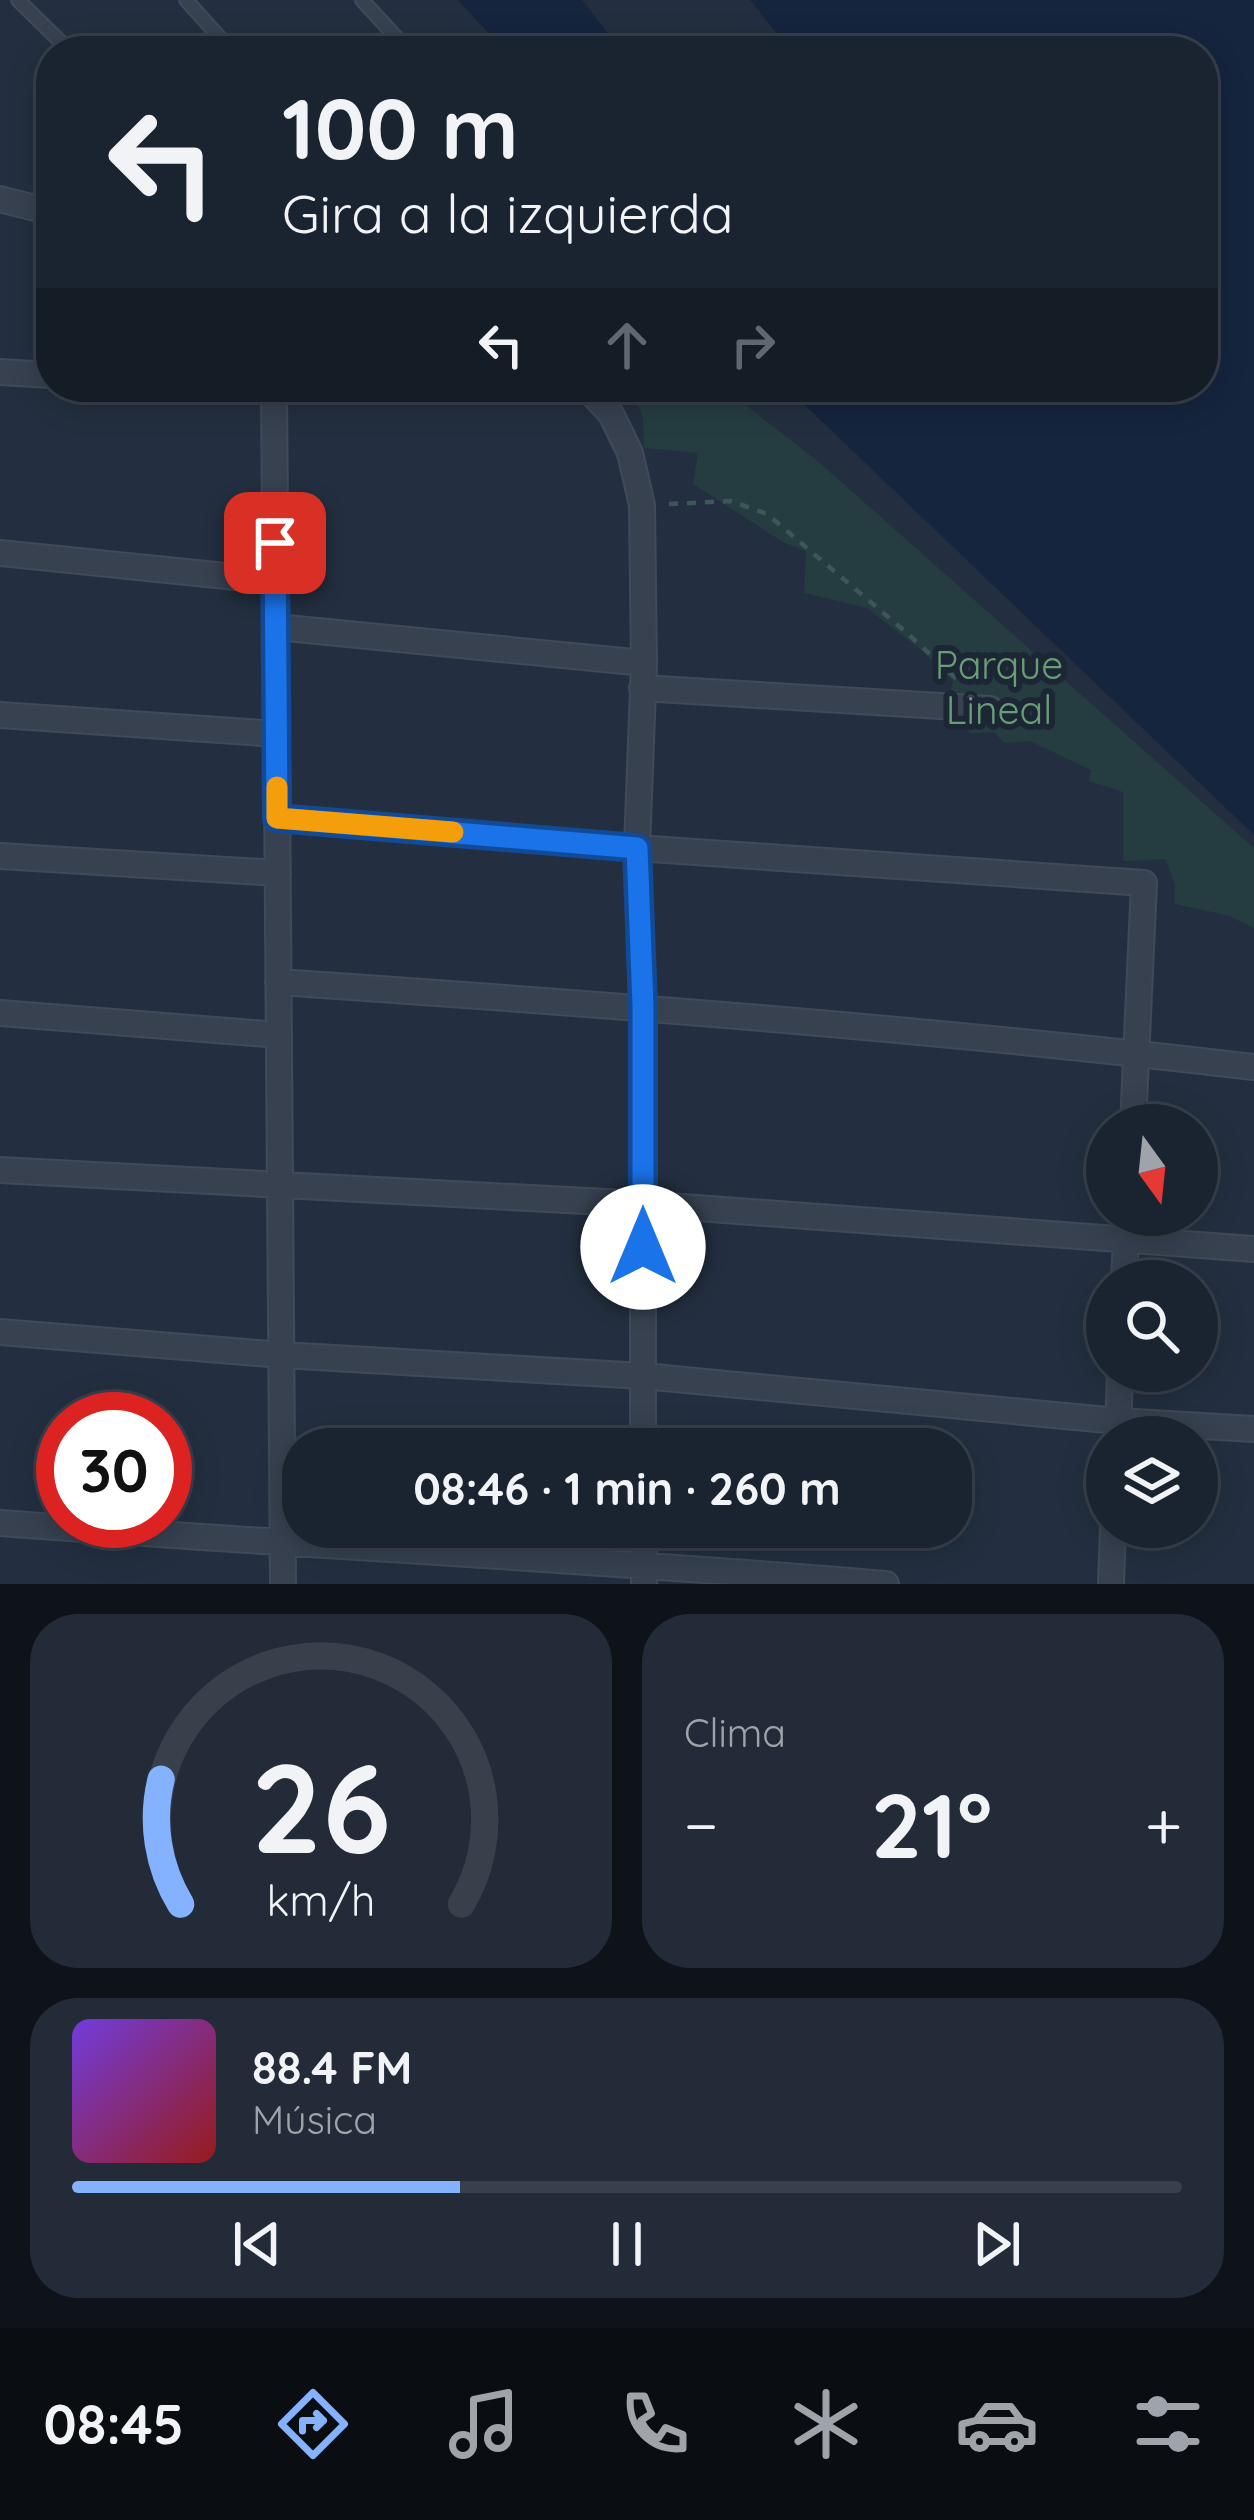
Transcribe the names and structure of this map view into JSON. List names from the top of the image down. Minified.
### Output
{"parks":["Parque Lineal"],"north":"bottom","page":{"turn":["100 m","Gira a la izquierda"],"limit":"30","trip":"08:46 · 1 min · 260 m","tile":"Clima","heat":["−","21°","+"],"song":["88.4 FM","Música"],"tabs":"08:45","gauge":["26","km/h"]}}
